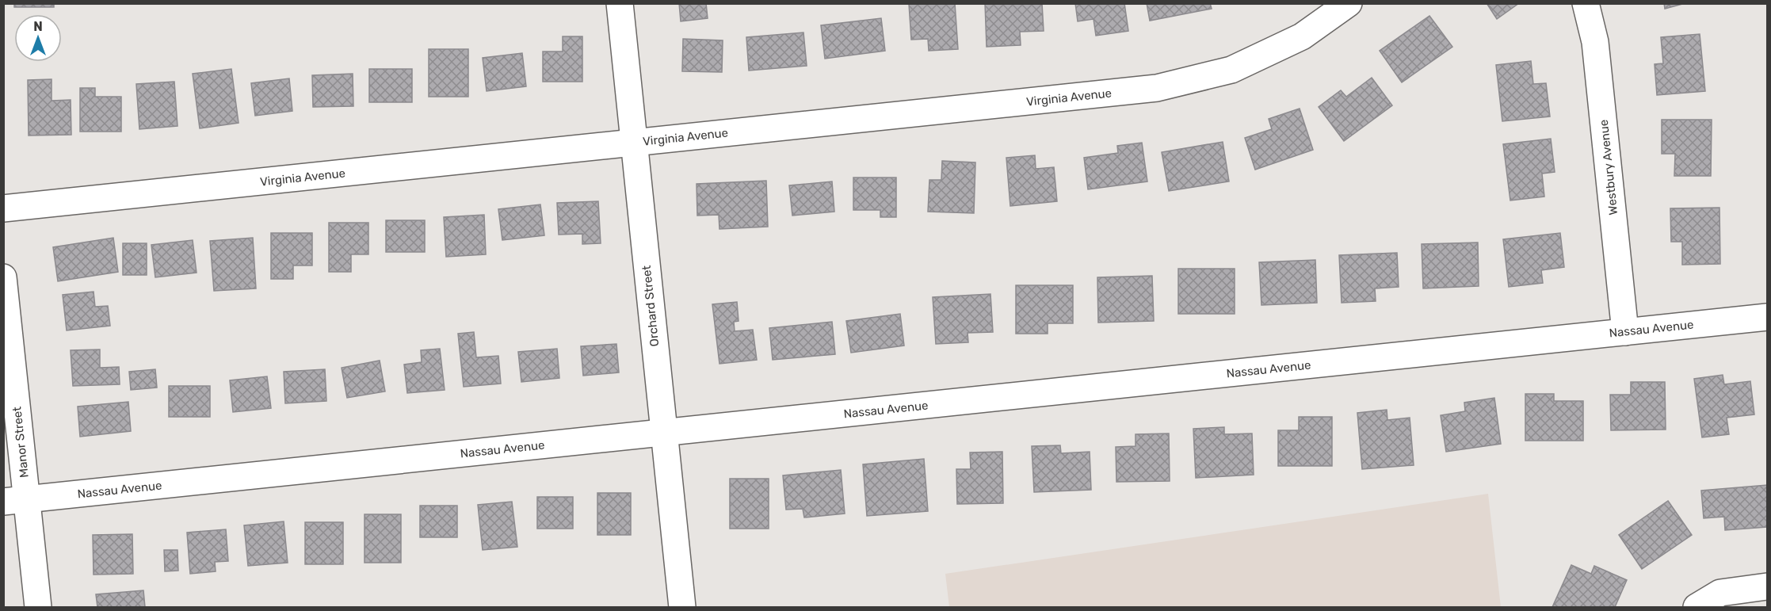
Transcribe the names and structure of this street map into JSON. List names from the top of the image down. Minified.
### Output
{"streets":{"street":["Virginia Avenue","Westbury Avenue","Orchard Street","Nassau Avenue","Manor Street"]},"crossings":[["Virginia Avenue","Orchard Street"],["Westbury Avenue","Nassau Avenue"],["Orchard Street","Nassau Avenue"],["Nassau Avenue","Manor Street"]],"north":"top"}
